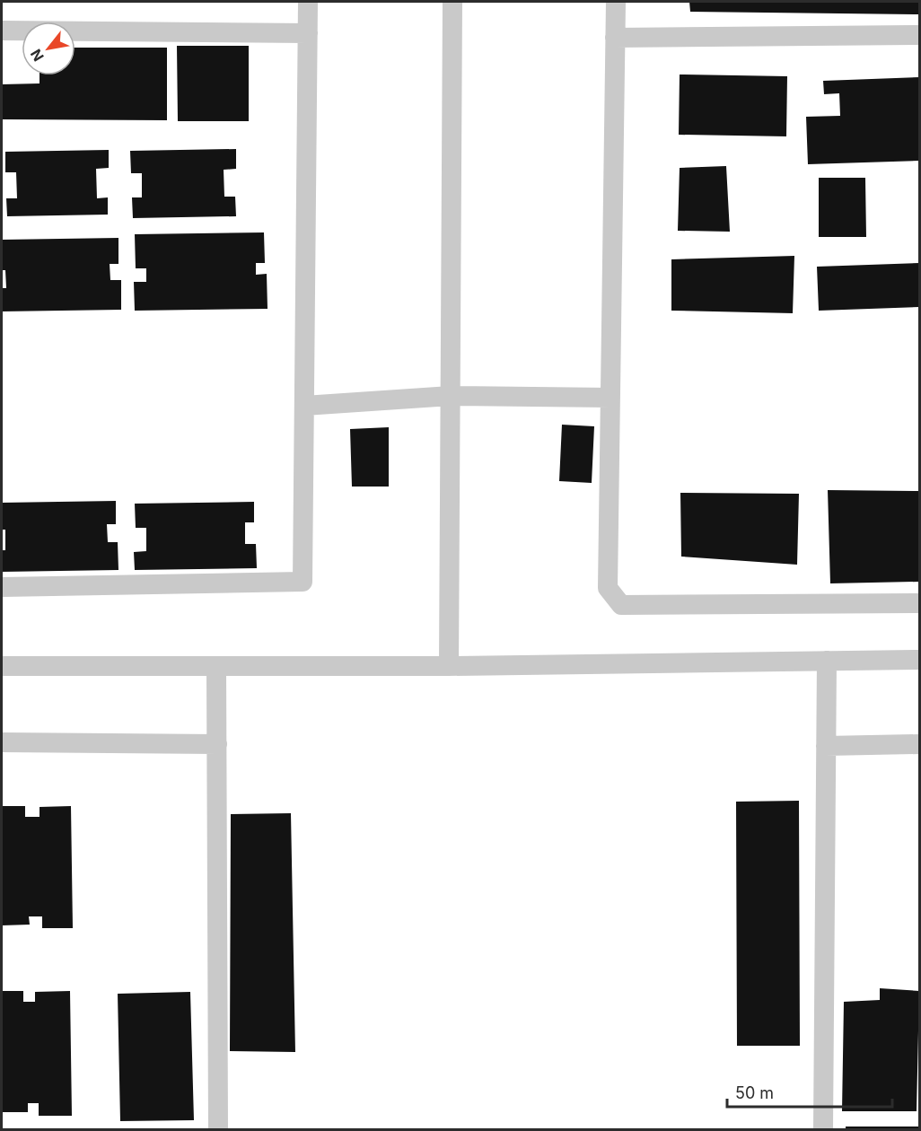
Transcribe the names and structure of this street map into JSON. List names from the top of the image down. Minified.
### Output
{"scale_bar":"50 m","north":"bottom left"}
